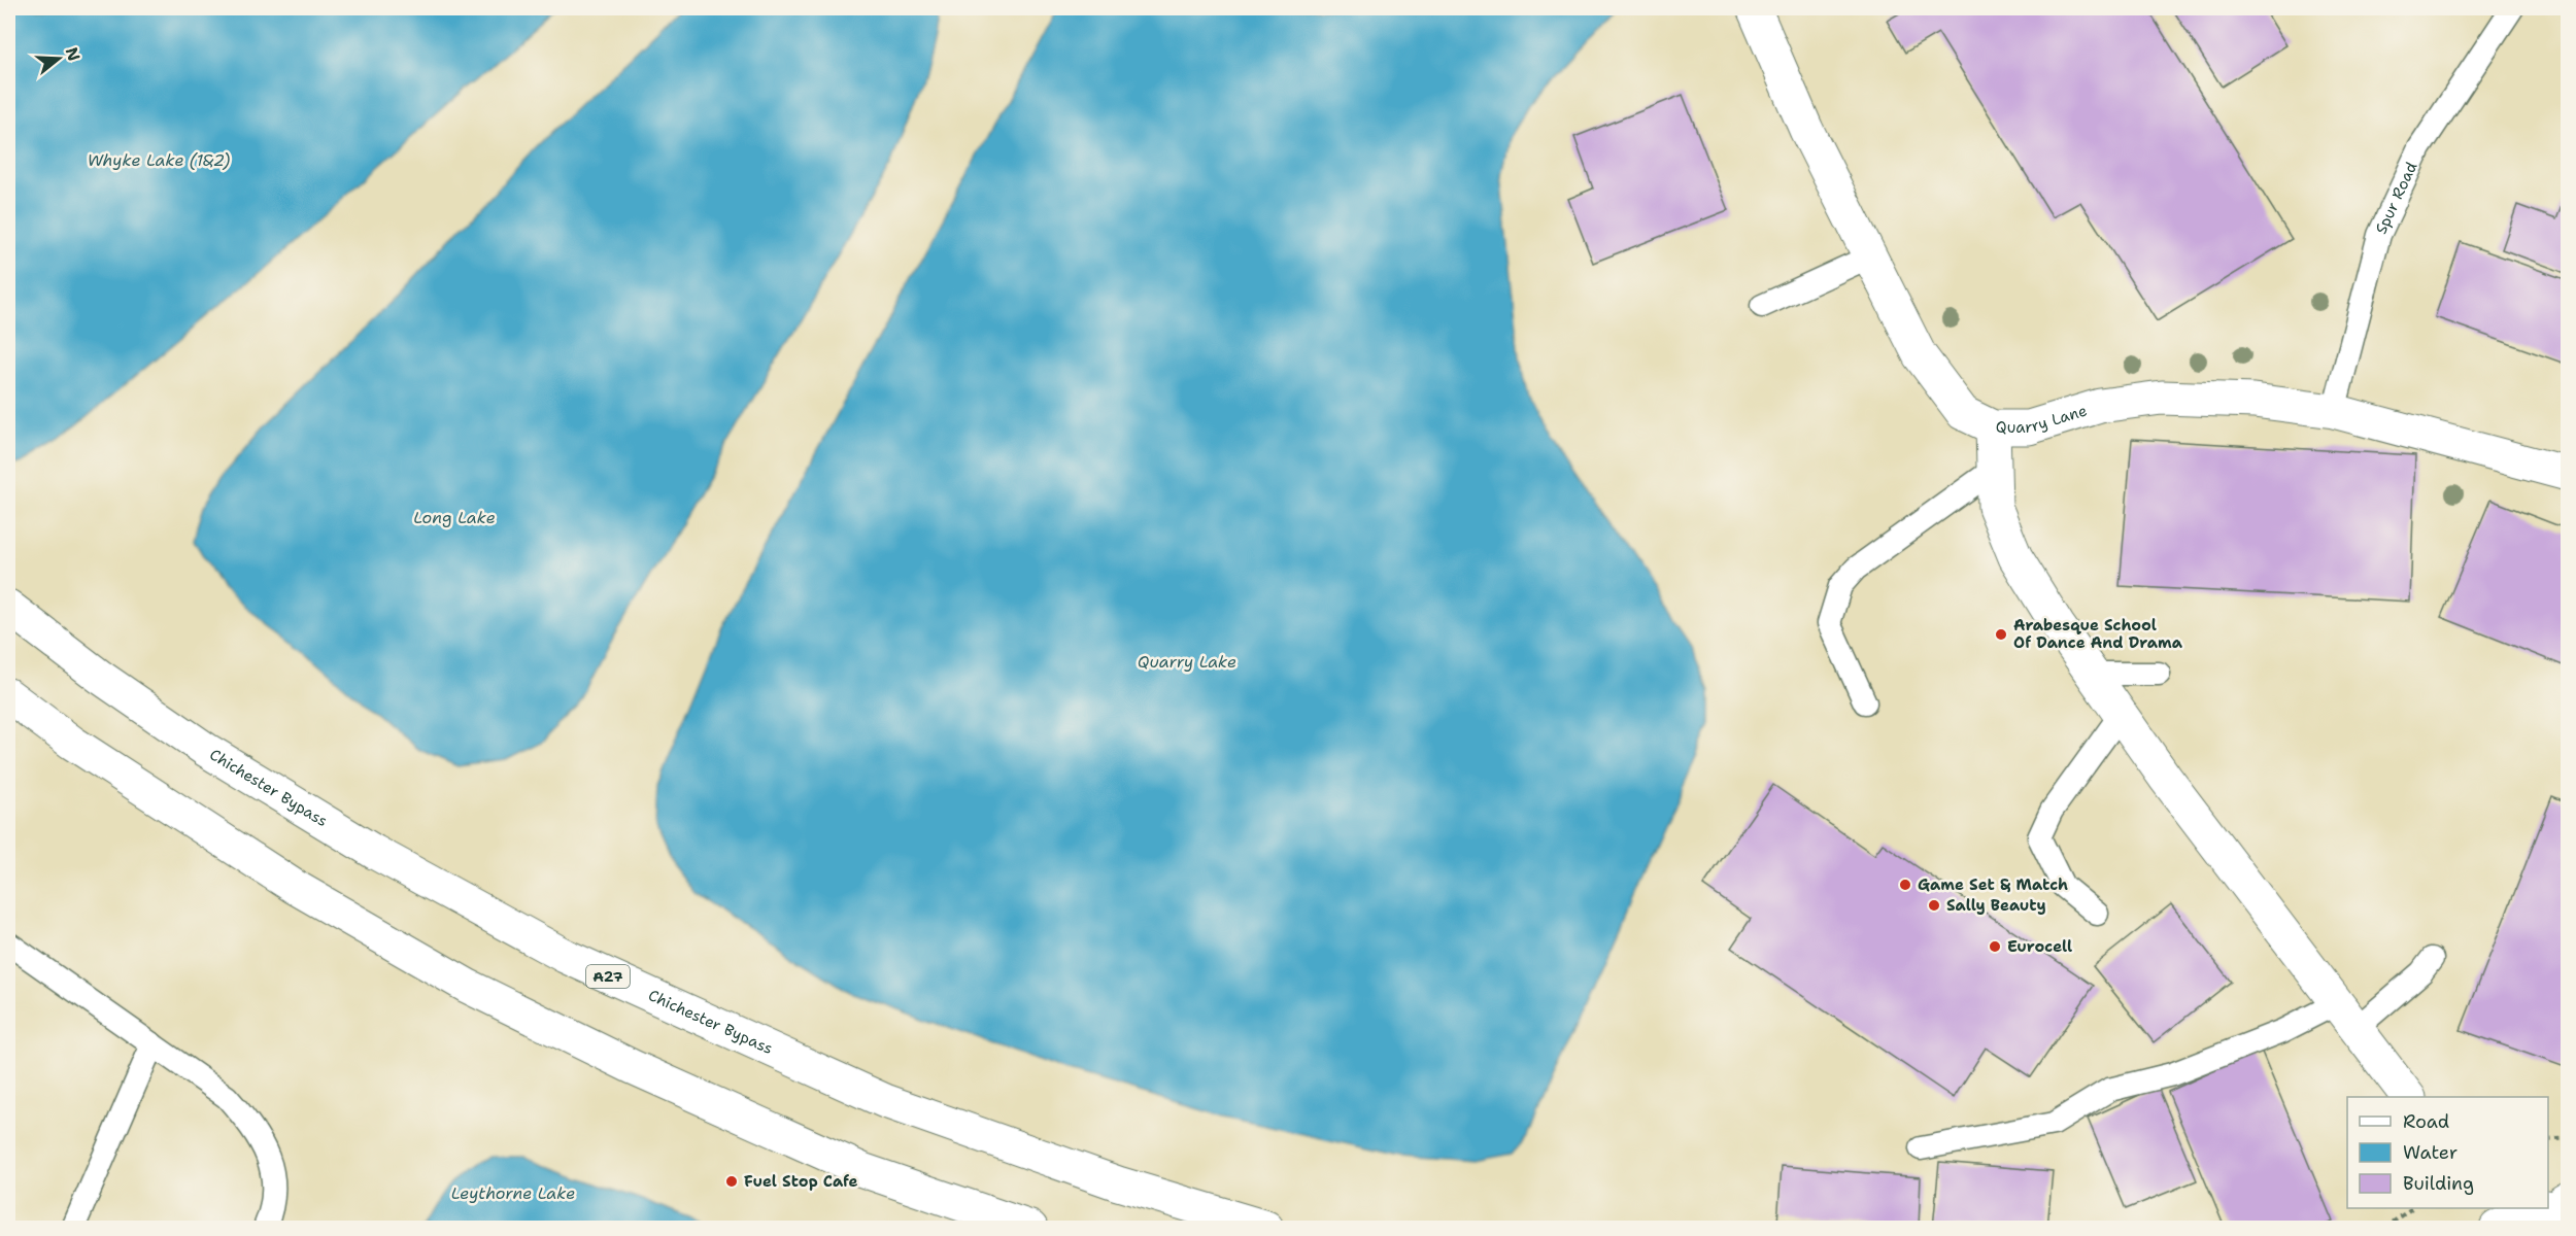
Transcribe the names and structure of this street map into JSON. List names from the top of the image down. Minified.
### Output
{"streets":{"main road":["Quarry Lane","Chichester Bypass","A27"],"lane":["Spur Road"]},"crossings":[["Spur Road","Quarry Lane"]],"water":["Whyke Lake (1&2)","Long Lake","Quarry Lake","Leythorne Lake"],"places":["Arabesque School Of Dance And Drama","Game Set & Match","Sally Beauty","Eurocell","Fuel Stop Cafe"],"legend":["Road","Water","Building"],"north":"right"}
